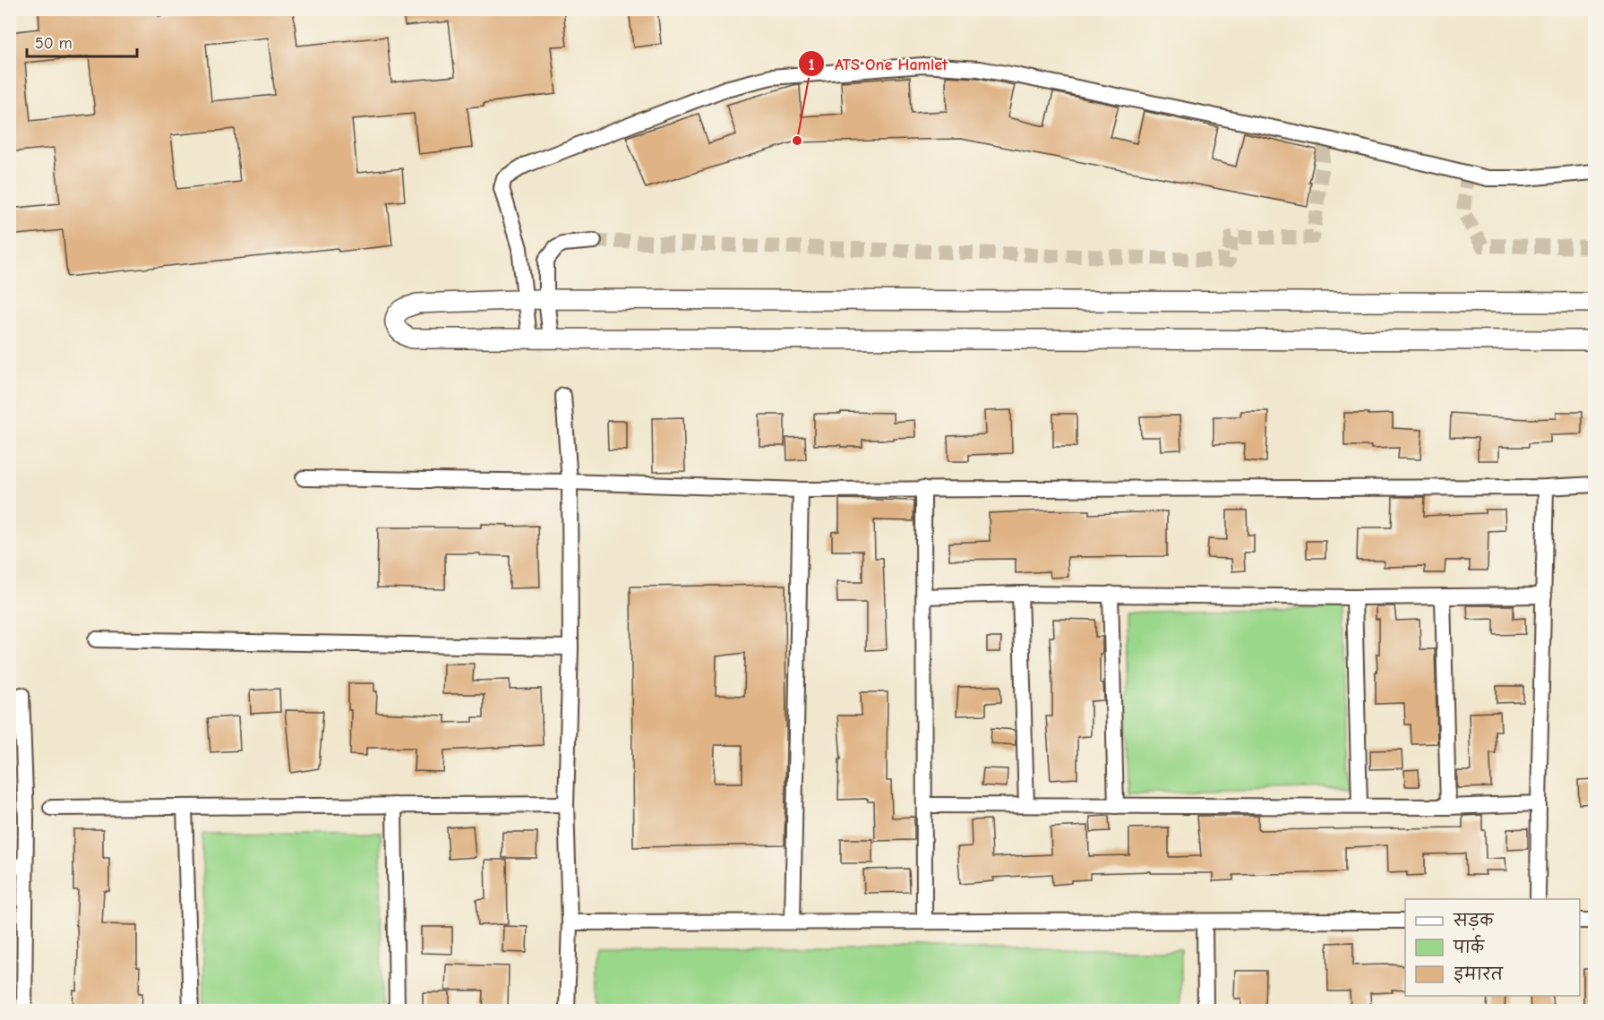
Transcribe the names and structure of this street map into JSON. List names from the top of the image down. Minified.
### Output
{"places":["ATS One Hamlet"],"legend":["सड़क","पार्क","इमारत"],"scale_bar":"50 m"}
